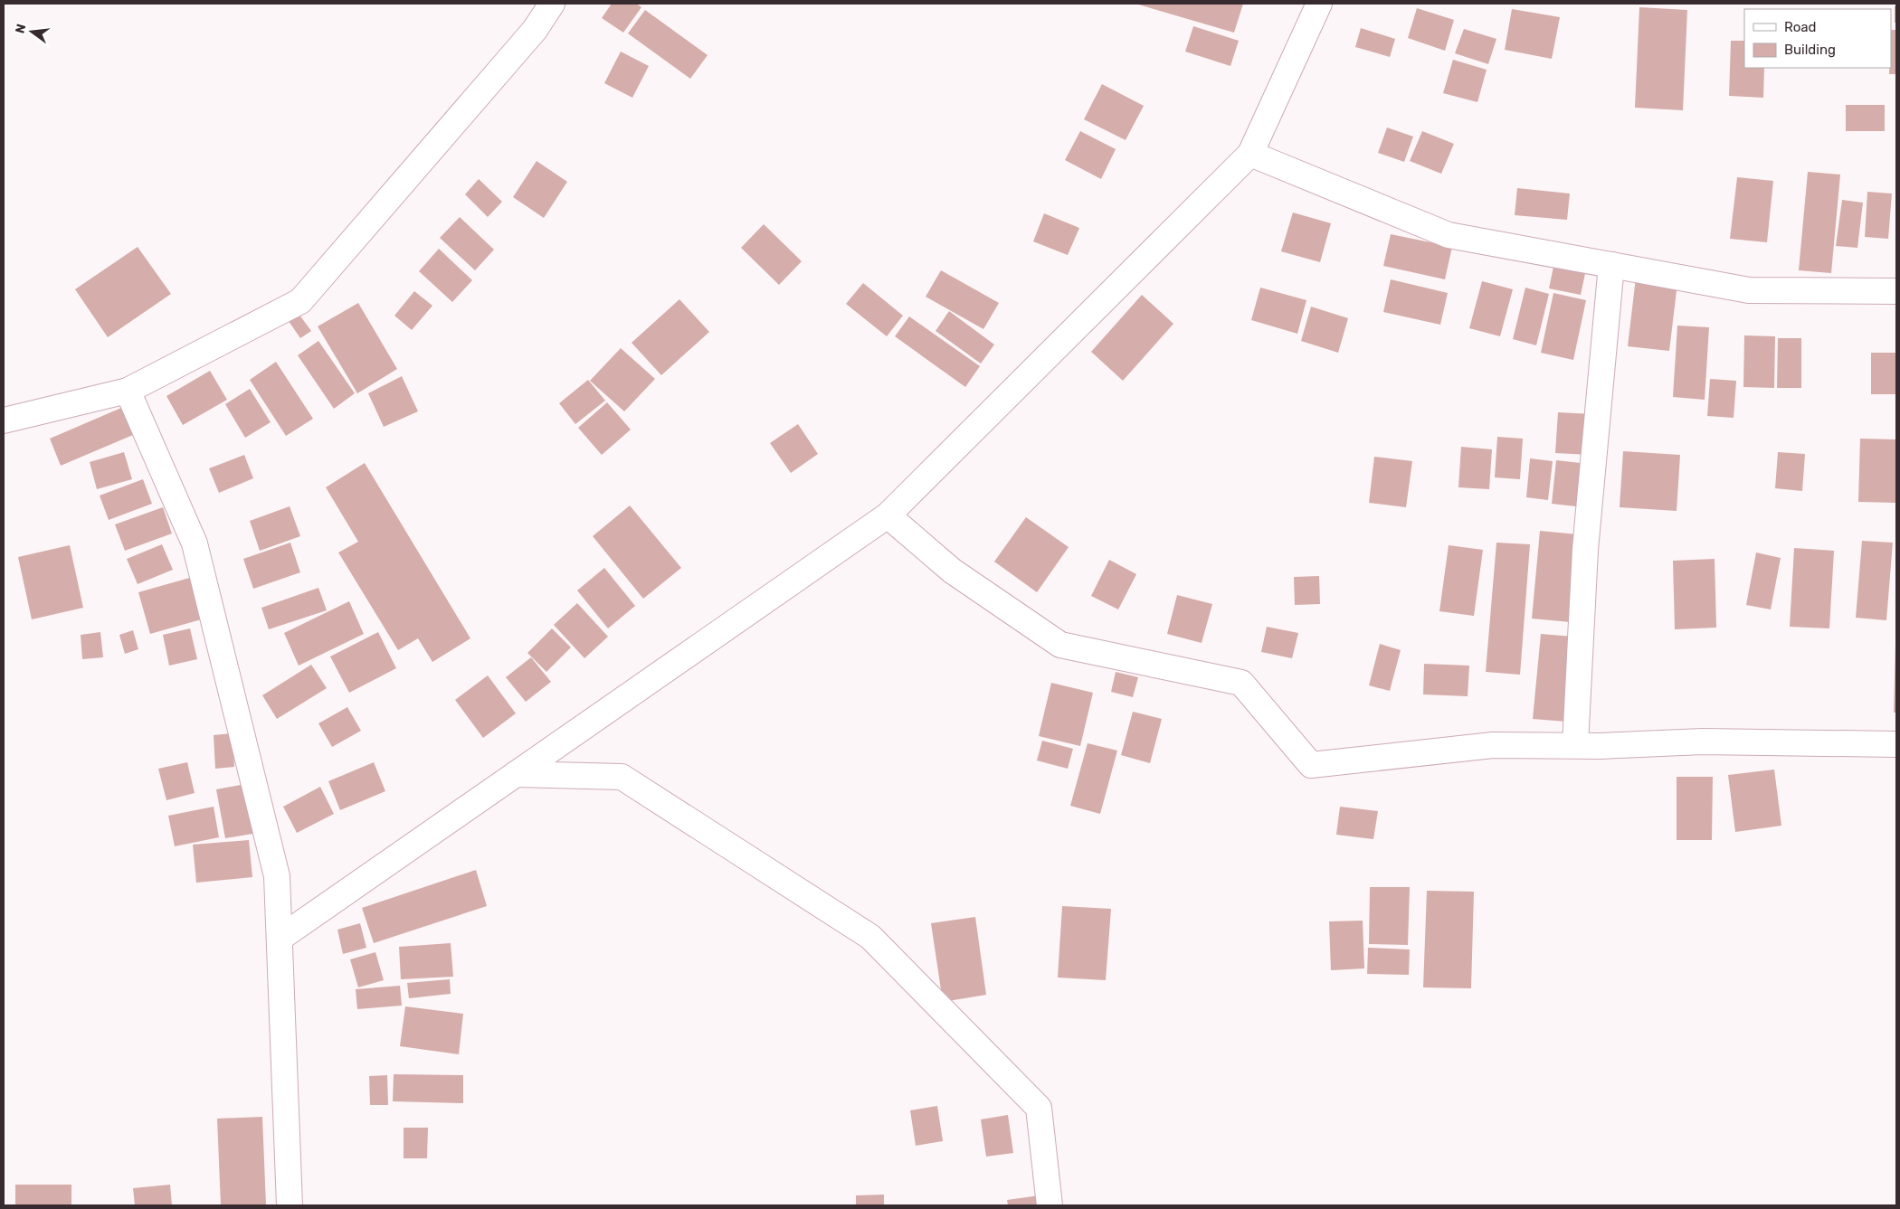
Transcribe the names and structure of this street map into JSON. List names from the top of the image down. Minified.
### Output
{"legend":["Road","Building"],"north":"left"}
